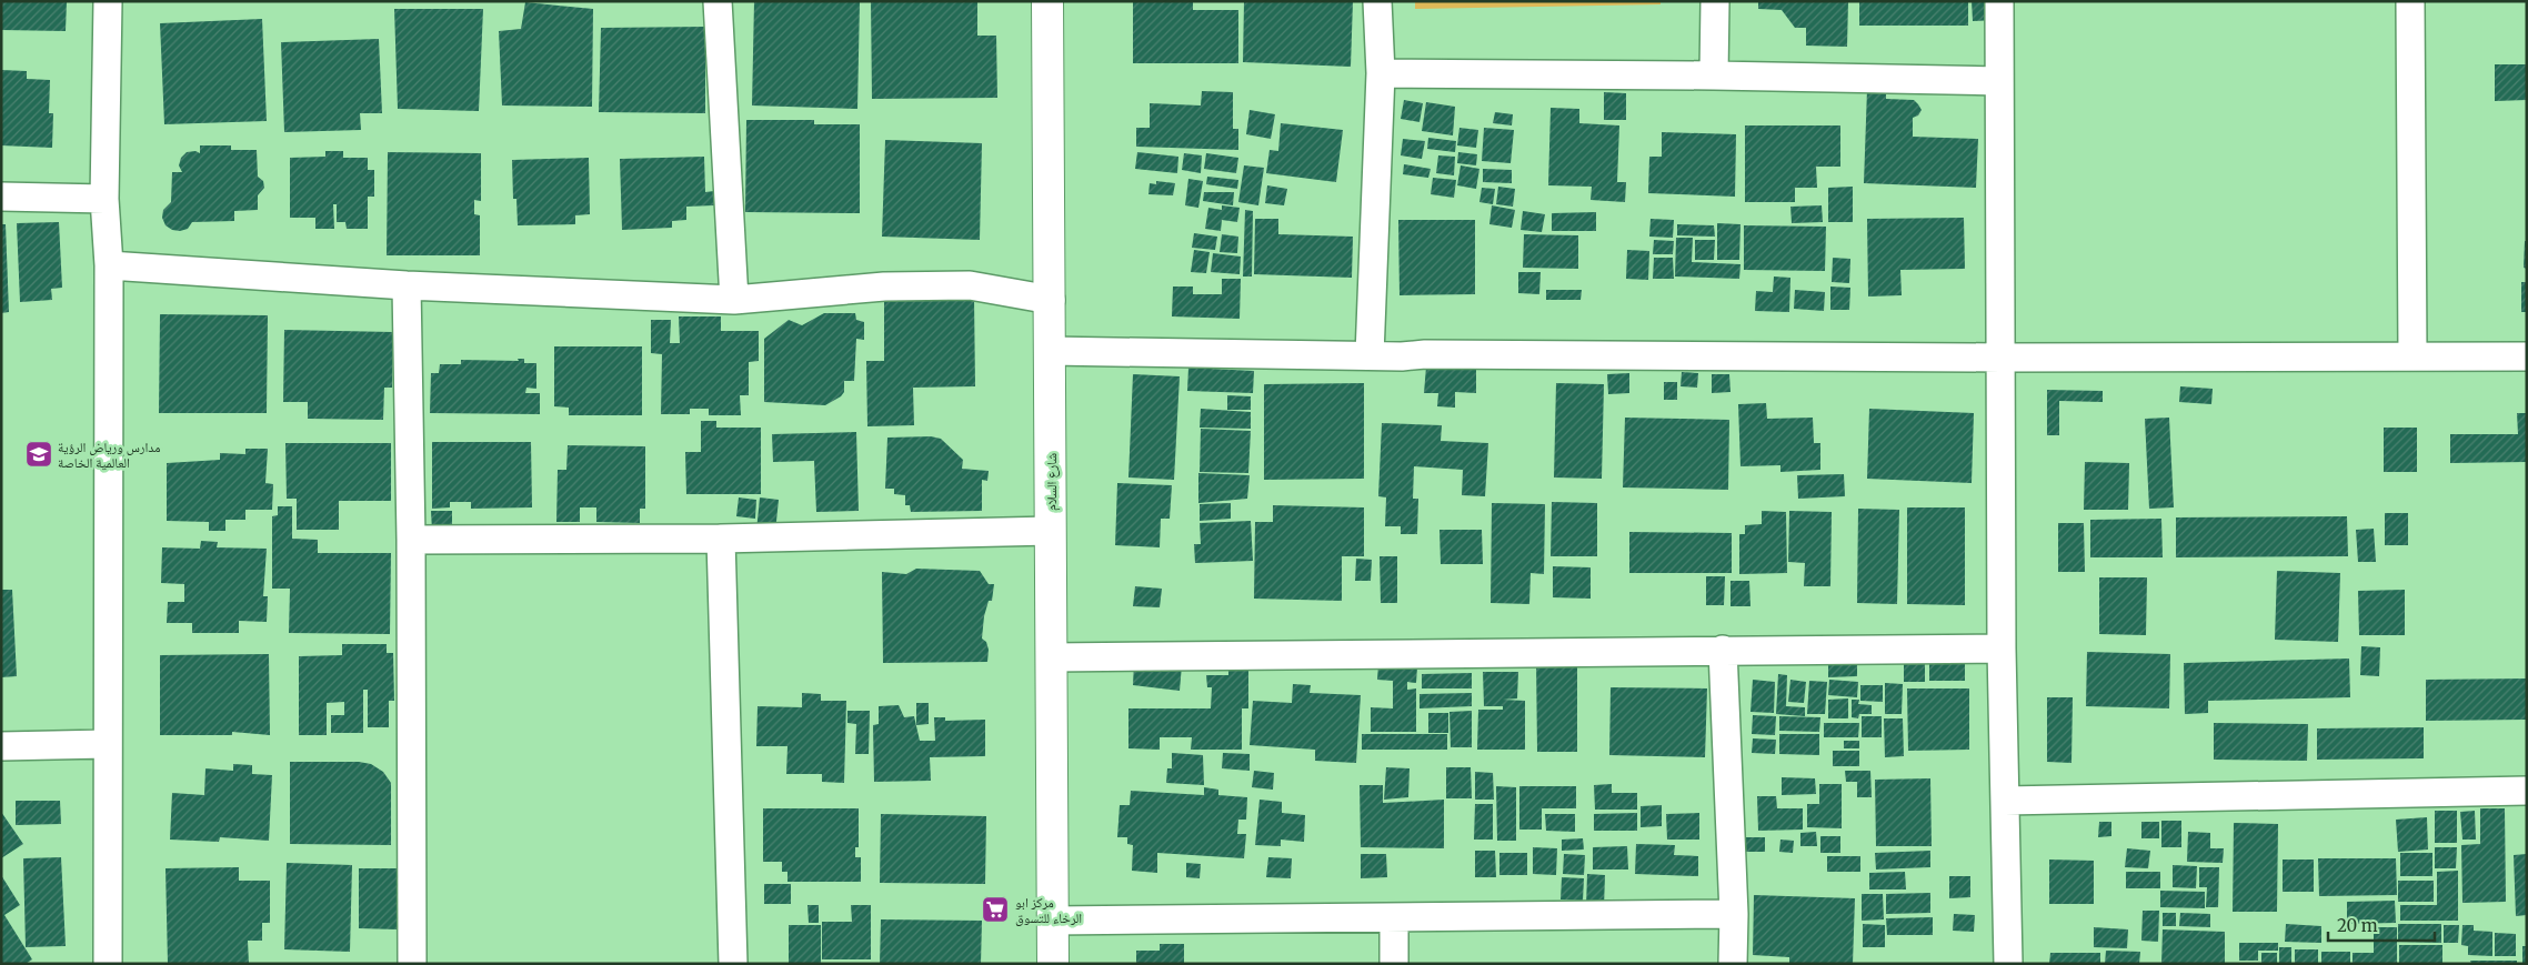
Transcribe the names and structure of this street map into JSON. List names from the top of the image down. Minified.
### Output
{"streets":{"street":["شارع السلام"]},"places":{"school or university":["مدارس ورياض الرؤية العالمية الخاصة"],"supermarket":["مركز ابو الرخاء للتسوق"]},"scale_bar":"20 m"}
